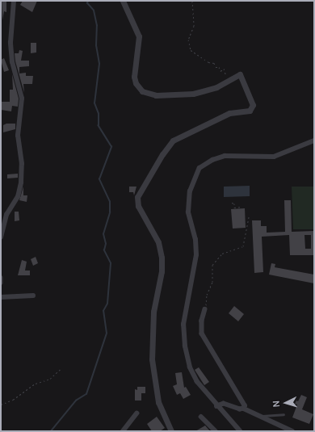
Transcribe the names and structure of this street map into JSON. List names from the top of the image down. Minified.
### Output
{"north":"left"}
